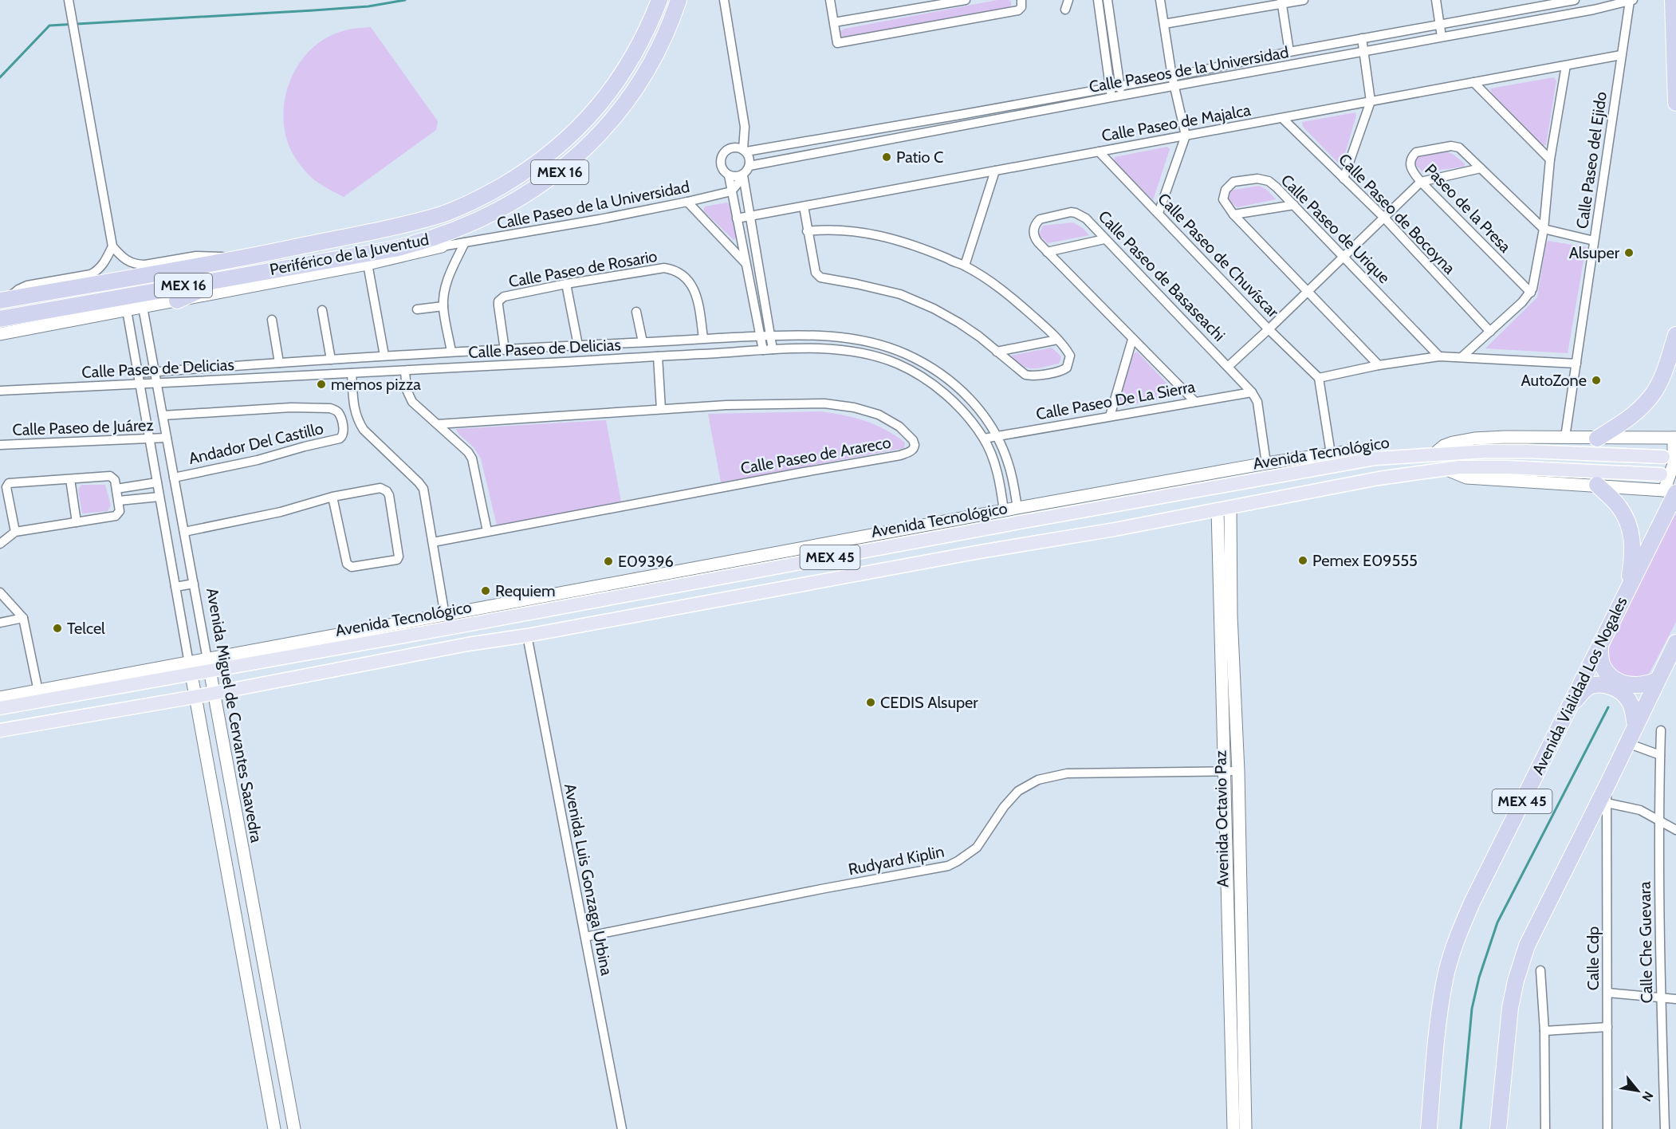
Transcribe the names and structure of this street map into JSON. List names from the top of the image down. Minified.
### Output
{"streets":{"highway":["MEX 16","Periférico de la Juventud","MEX 45","Avenida Vialidad Los Nogales"],"main road":["Avenida Tecnológico"],"street":["Calle Paseos de la Universidad","Calle Paseo de Majalca","Calle Paseo del Ejido","Calle Paseo de la Universidad","Paseo de la Presa","Calle Paseo de Bocoyna","Calle Paseo de Urique","Calle Paseo de Chuvíscar","Calle Paseo de Rosario","Calle Paseo de Basaseachi","Calle Paseo de Delicias","Calle Paseo De La Sierra","Calle Paseo de Juárez","Andador Del Castillo","Calle Paseo de Arareco","Avenida Miguel de Cervantes Saavedra","Avenida Octavio Paz","Rudyard Kiplin","Avenida Luis Gonzaga Urbina","Calle Che Guevara","Calle Cdp"]},"crossings":[["Calle Paseos de la Universidad","Calle Paseo del Ejido"],["Calle Paseo de Majalca","Calle Paseo del Ejido"],["Calle Paseo de Majalca","Calle Paseo de Bocoyna"],["Calle Paseo de Majalca","Calle Paseo de Chuvíscar"],["Calle Paseo de Rosario","Calle Paseo de Delicias"],["Calle Paseo de Basaseachi","Calle Paseo De La Sierra"],["Calle Paseo de Delicias","Calle Paseo De La Sierra"],["Calle Paseo de Delicias","Avenida Miguel de Cervantes Saavedra"],["Calle Paseo de Juárez","Avenida Miguel de Cervantes Saavedra"],["Andador Del Castillo","Avenida Miguel de Cervantes Saavedra"],["Avenida Tecnológico","Avenida Miguel de Cervantes Saavedra"],["MEX 45","Avenida Miguel de Cervantes Saavedra"],["MEX 45","Avenida Octavio Paz"],["MEX 45","Avenida Luis Gonzaga Urbina"],["Avenida Octavio Paz","Rudyard Kiplin"],["Rudyard Kiplin","Avenida Luis Gonzaga Urbina"]],"places":["Patio C","Alsuper","AutoZone","memos pizza","Pemex E09555","E09396","Requiem","Telcel","CEDIS Alsuper"],"north":"bottom right"}
